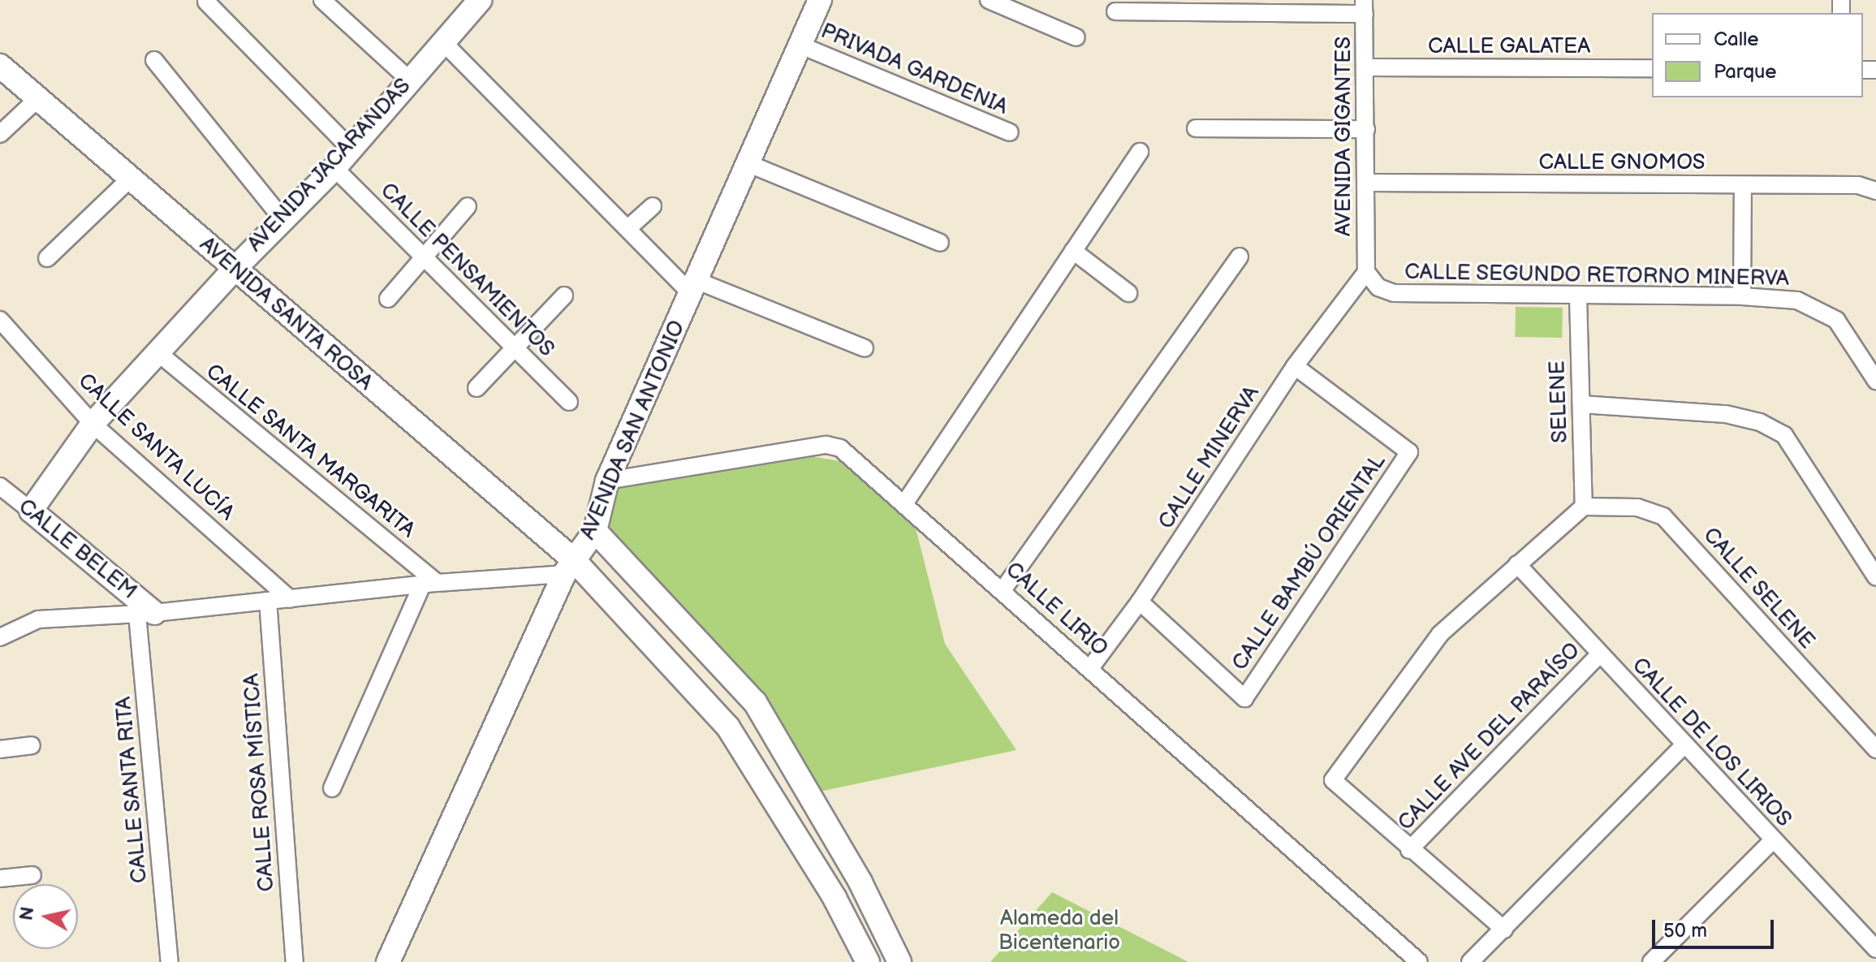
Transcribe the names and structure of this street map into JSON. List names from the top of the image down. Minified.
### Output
{"streets":{"street":["CALLE GALATEA","PRIVADA GARDENIA","AVENIDA GIGANTES","CALLE GNOMOS","AVENIDA JACARANDAS","CALLE PENSAMIENTOS","CALLE SEGUNDO RETORNO MINERVA","AVENIDA SANTA ROSA","SELENE","AVENIDA SAN ANTONIO","CALLE SANTA LUCÍA","CALLE SANTA MARGARITA","CALLE MINERVA","CALLE BELEM","CALLE BAMBÚ ORIENTAL","CALLE SELENE","CALLE LIRIO","CALLE AVE DEL PARAÍSO","CALLE DE LOS LIRIOS","CALLE ROSA MÍSTICA","CALLE SANTA RITA"]},"crossings":[["CALLE GALATEA","AVENIDA GIGANTES"],["PRIVADA GARDENIA","AVENIDA SAN ANTONIO"],["AVENIDA GIGANTES","CALLE GNOMOS"],["AVENIDA GIGANTES","CALLE SEGUNDO RETORNO MINERVA"],["AVENIDA GIGANTES","CALLE MINERVA"],["AVENIDA JACARANDAS","CALLE PENSAMIENTOS"],["AVENIDA JACARANDAS","AVENIDA SANTA ROSA"],["AVENIDA JACARANDAS","CALLE SANTA LUCÍA"],["AVENIDA JACARANDAS","CALLE SANTA MARGARITA"],["AVENIDA JACARANDAS","CALLE BELEM"],["CALLE SEGUNDO RETORNO MINERVA","SELENE"],["CALLE SEGUNDO RETORNO MINERVA","CALLE MINERVA"],["AVENIDA SANTA ROSA","AVENIDA SAN ANTONIO"],["SELENE","CALLE SELENE"],["AVENIDA SAN ANTONIO","CALLE LIRIO"],["CALLE MINERVA","CALLE BAMBÚ ORIENTAL"],["CALLE MINERVA","CALLE LIRIO"],["CALLE BELEM","CALLE SANTA RITA"],["CALLE AVE DEL PARAÍSO","CALLE DE LOS LIRIOS"]],"parks":["Alameda del Bicentenario"],"legend":["Calle","Parque"],"scale_bar":"50 m","north":"left"}
